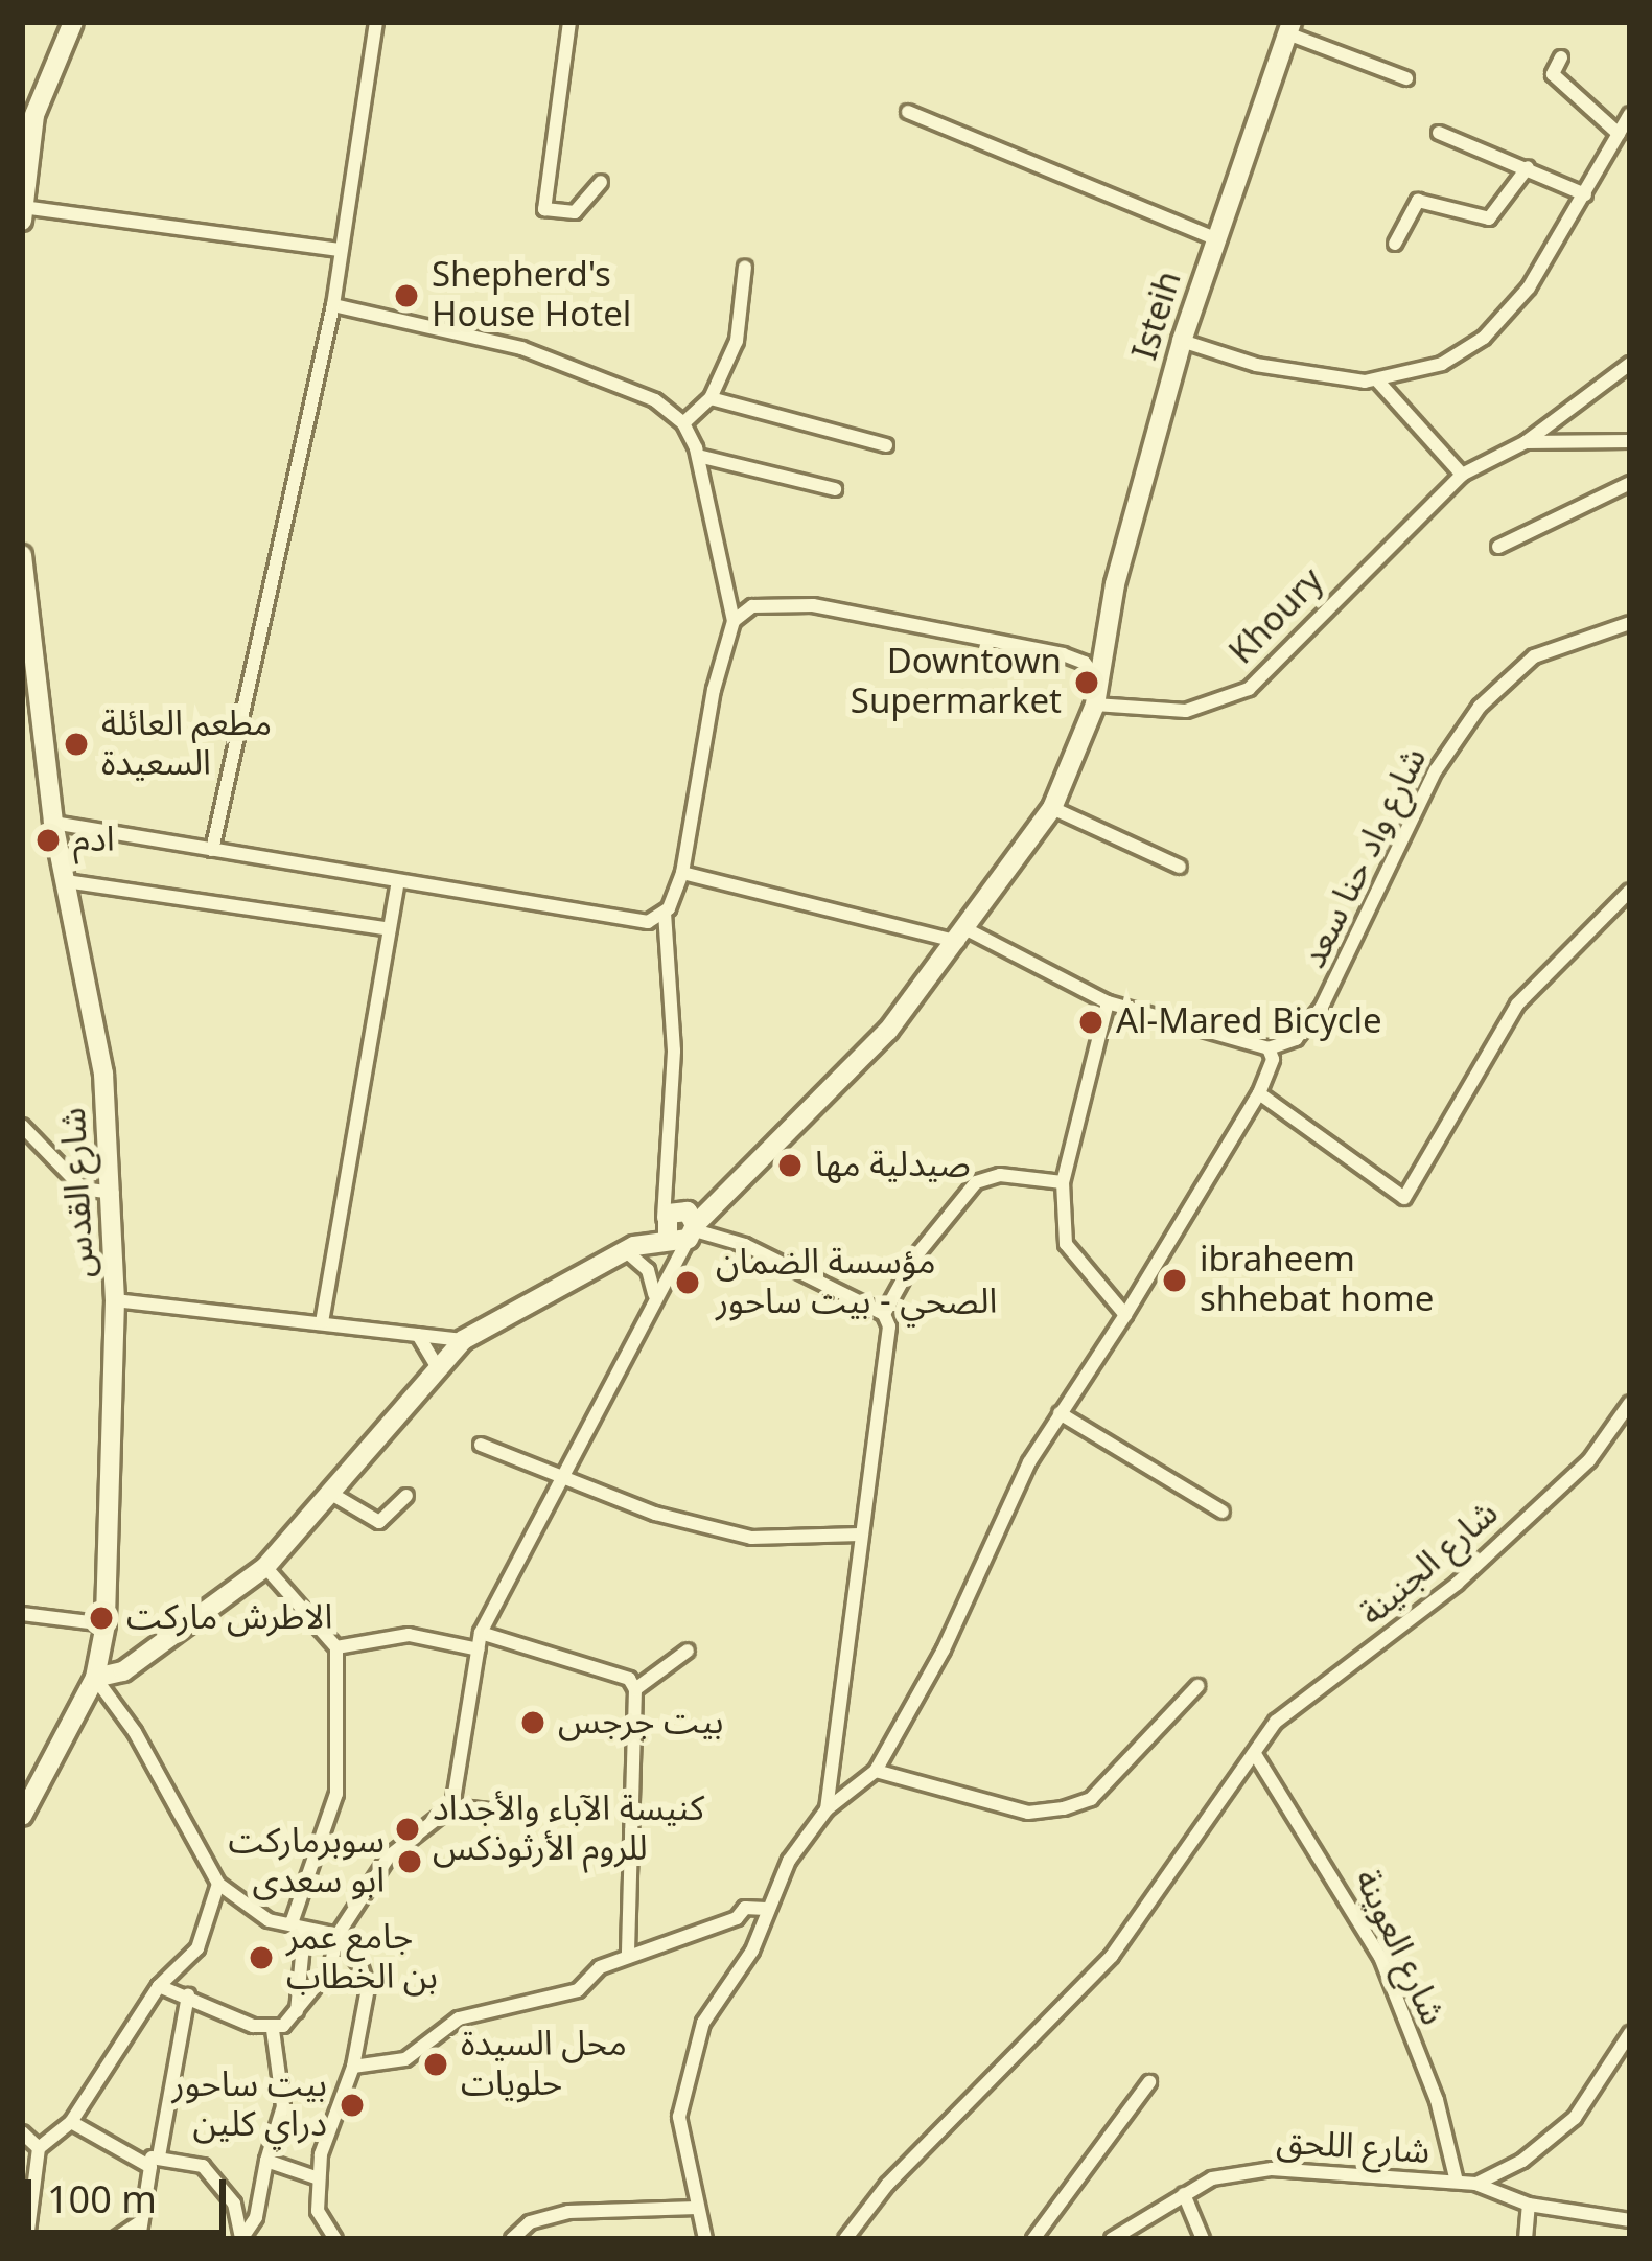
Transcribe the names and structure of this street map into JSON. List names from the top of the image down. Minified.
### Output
{"streets":{"street":["Isteih","Khoury","شارع واد حنا سعد","شارع القدس","شارع الجنينة","شارع العوينة","شارع اللحق"]},"crossings":[["Isteih","Khoury"],["Isteih","شارع القدس"],["شارع الجنينة","شارع العوينة"],["شارع العوينة","شارع اللحق"]],"places":["Shepherd's House Hotel","Downtown Supermarket","مطعم العائلة السعيدة","ادم","Al-Mared Bicycle","صيدلية مها","ibraheem shhebat home","مؤسسة الضمان الصحي - بيت ساحور","الاطرش ماركت","بيت جرجس","كنيسة الآباء والأجداد للروم الأرثوذكس","سوبرماركت ابو سعدى","جامع عمر بن الخطاب","محل السيدة حلويات","بيت ساحور دراي كلين"],"scale_bar":"100 m"}
